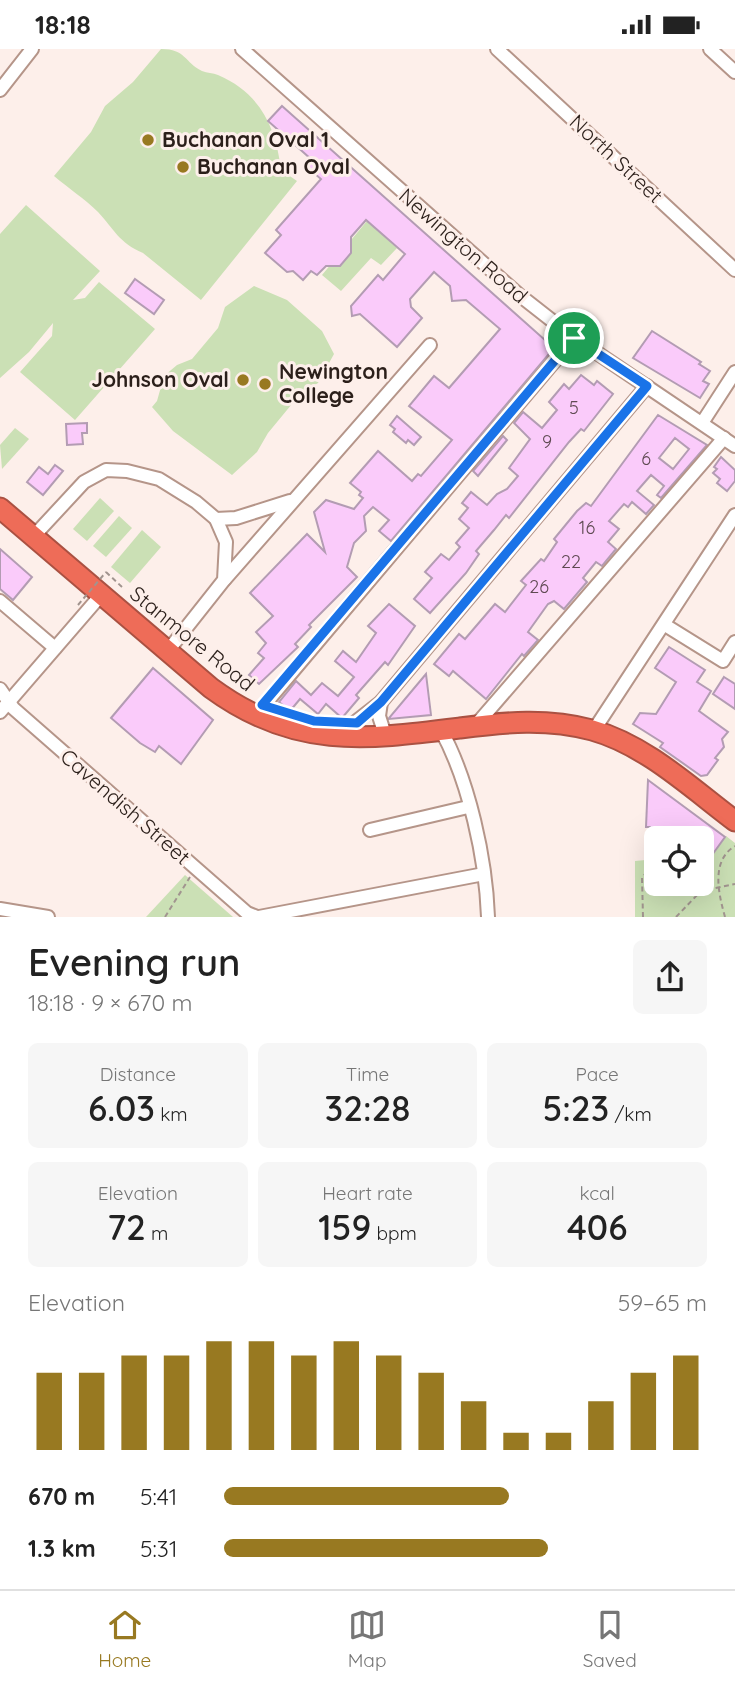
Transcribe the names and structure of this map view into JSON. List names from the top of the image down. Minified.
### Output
{"streets":{"highway":["Stanmore Road"],"street":["North Street","Newington Road","Cavendish Street"]},"places":["Buchanan Oval 1","Buchanan Oval","Johnson Oval","Newington College"],"house_numbers":["5","9","6","16","22","26"],"page":{"status":"18:18","heading":["Evening run","18:18 · 9 × 670 m"],"stats":[["Distance","6.03 km"],["Time","32:28"],["Pace","5:23 /km"],["Elevation","72 m"],["Heart rate","159 bpm"],["kcal","406"]],"chart":["Elevation","59–65 m"],"list":[{"name":"670 m","note":"5:41"},{"name":"1.3 km","note":"5:31"}],"tabs":["Home","Map","Saved"]}}
